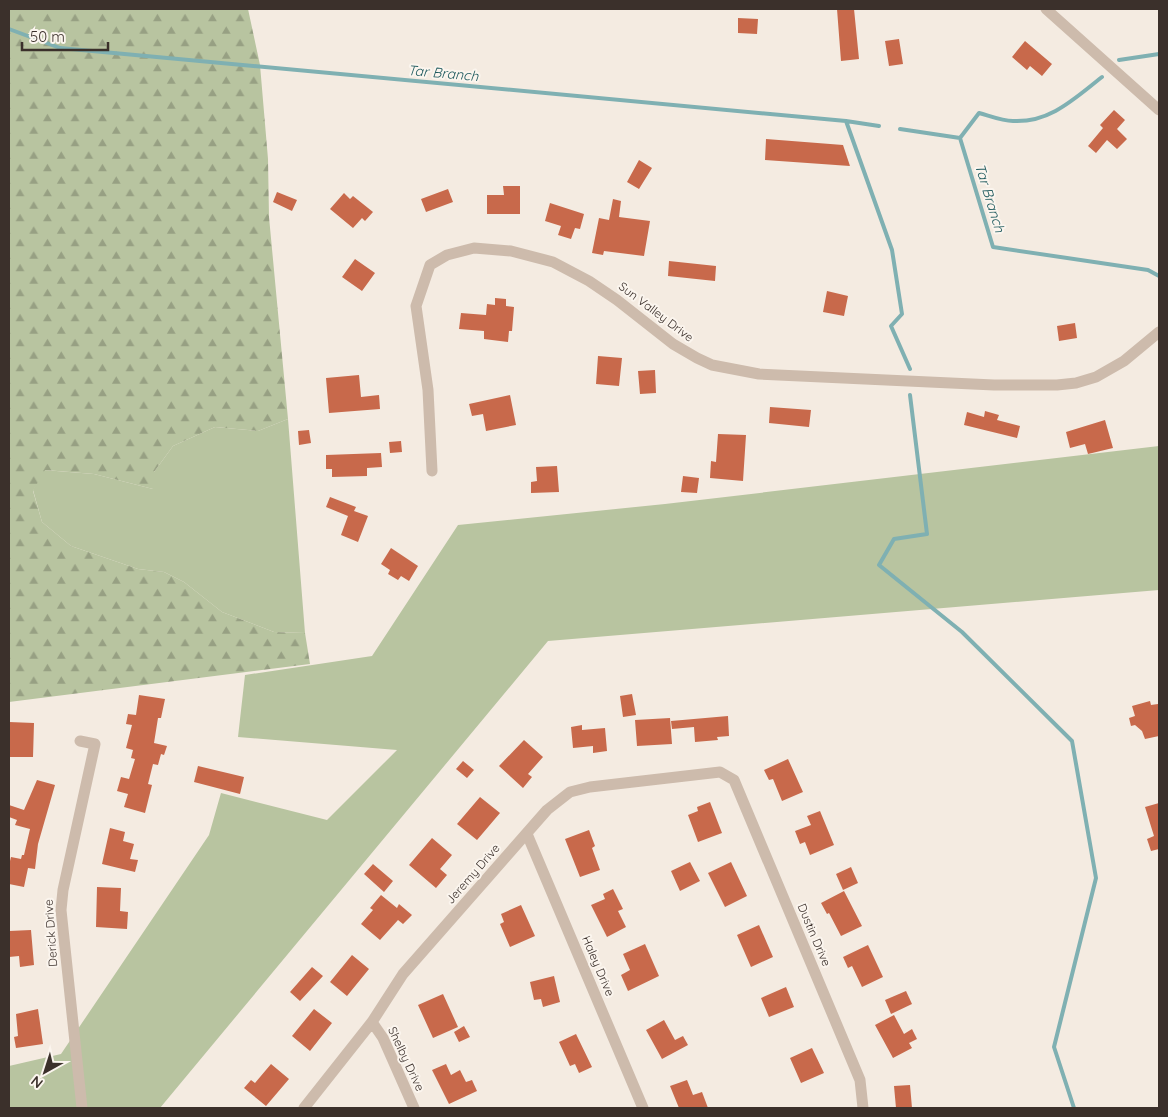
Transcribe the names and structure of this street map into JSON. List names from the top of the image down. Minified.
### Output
{"streets":{"street":["Sun Valley Drive","Jeremy Drive","Derick Drive","Dustin Drive","Haley Drive","Shelby Drive"]},"crossings":[["Jeremy Drive","Dustin Drive"],["Jeremy Drive","Haley Drive"],["Jeremy Drive","Shelby Drive"]],"water":["Tar Branch"],"scale_bar":"50 m","north":"bottom left"}
